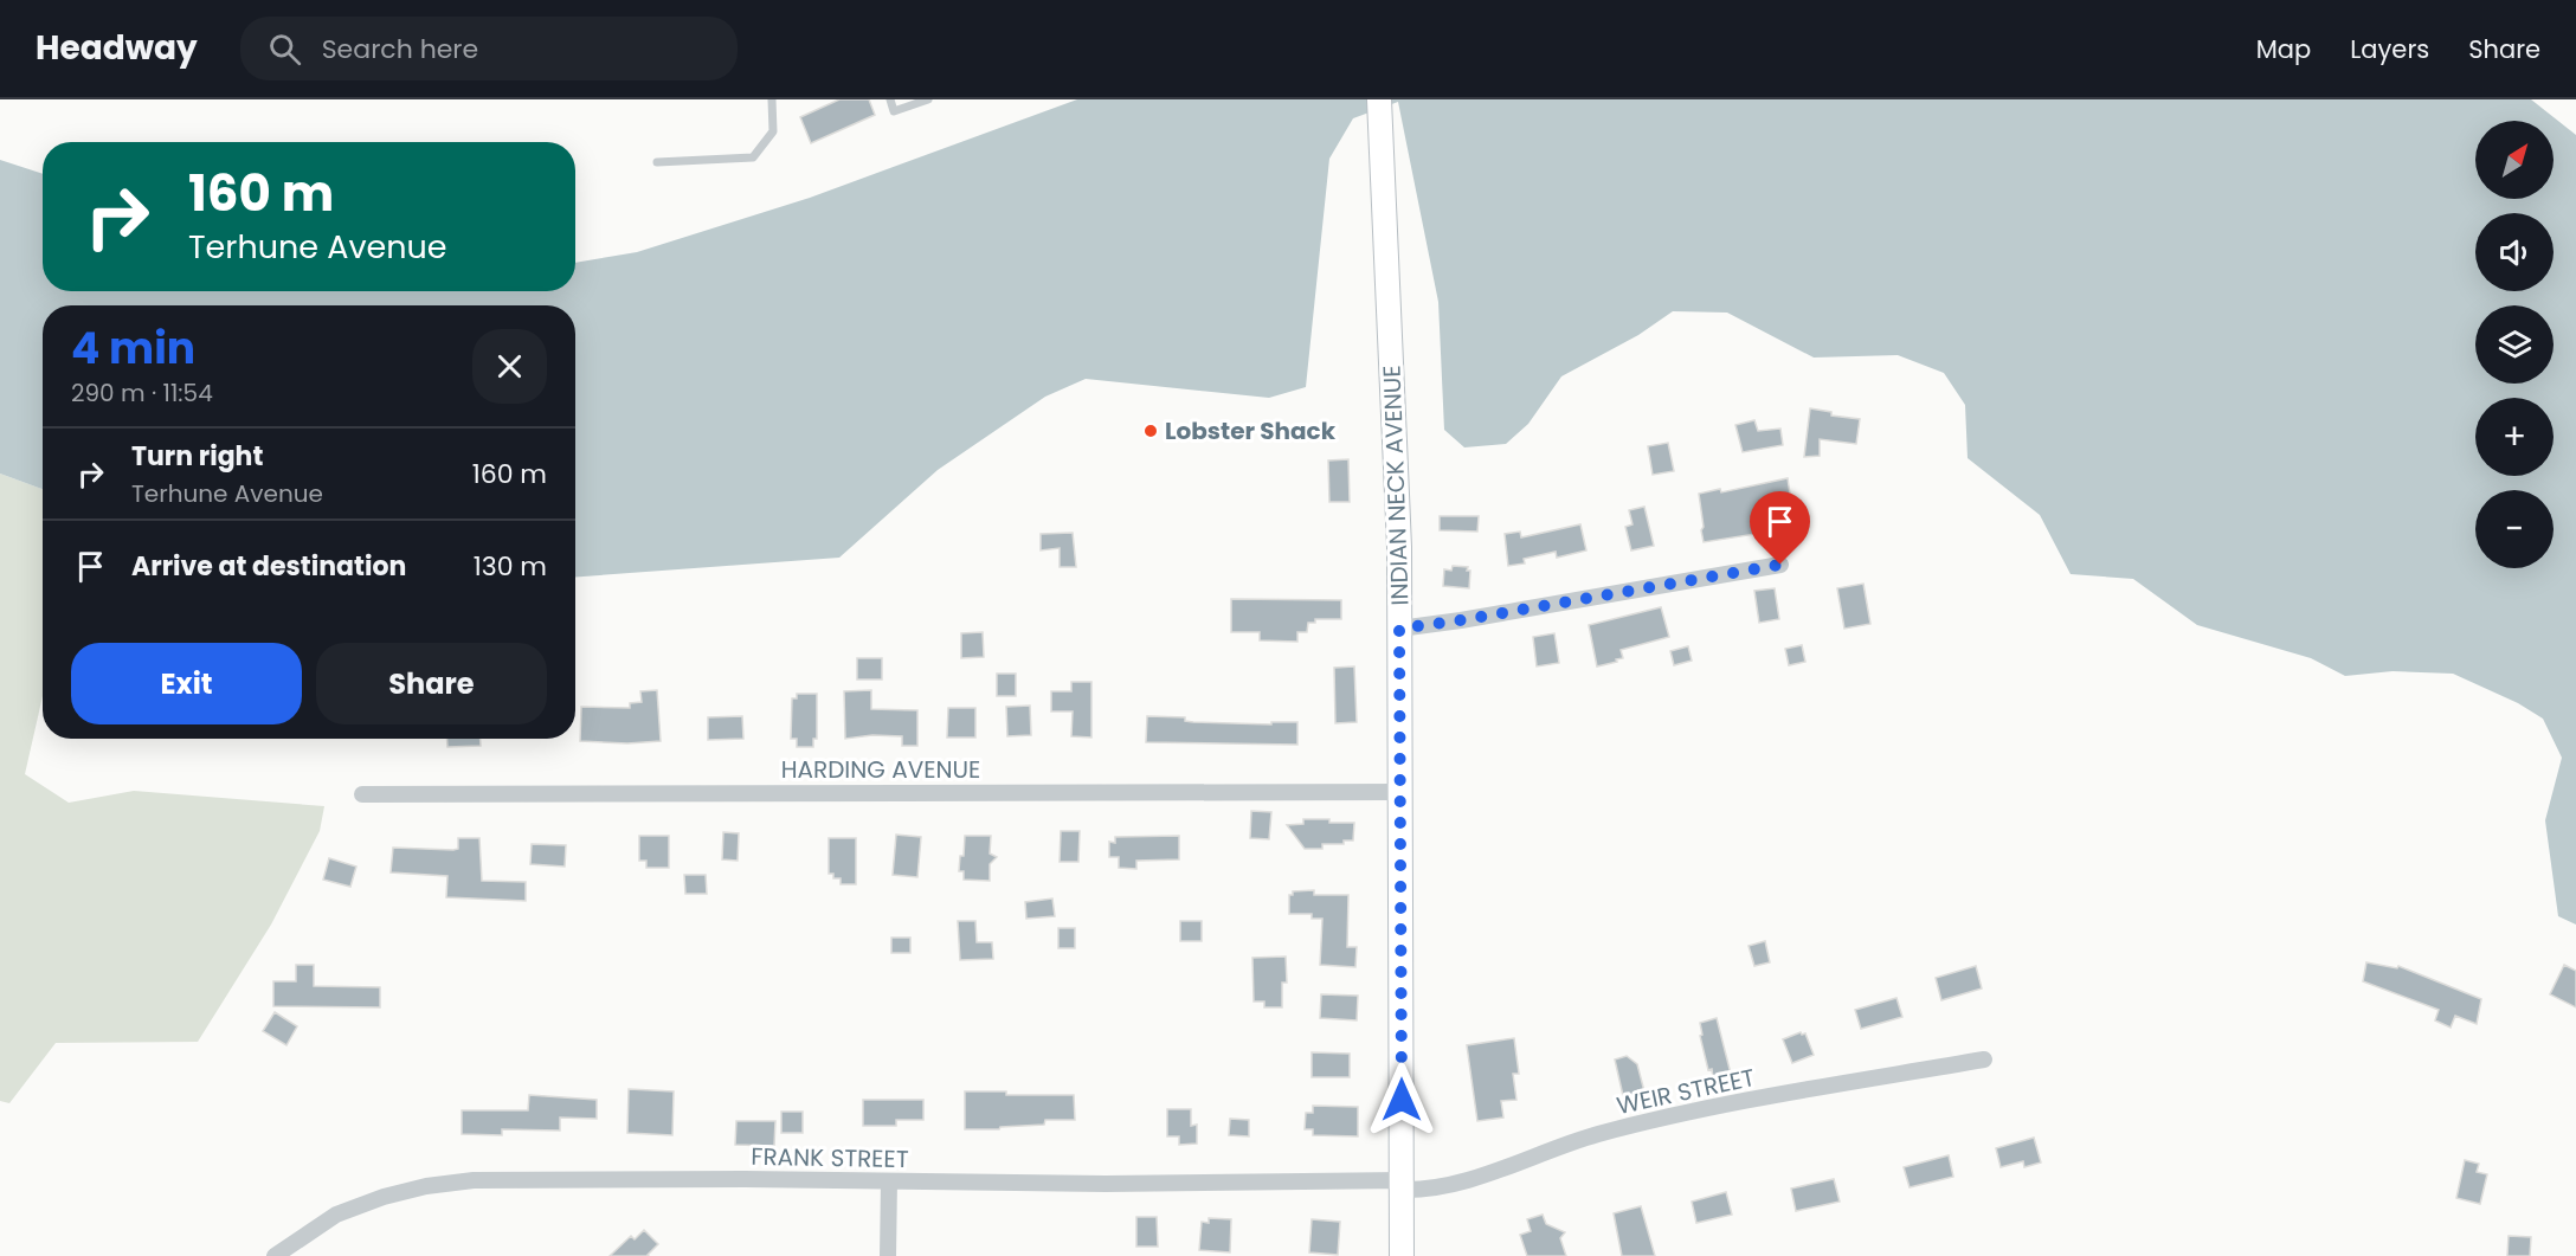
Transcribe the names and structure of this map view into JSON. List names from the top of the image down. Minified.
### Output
{"streets":{"street":["INDIAN NECK AVENUE","HARDING AVENUE","WEIR STREET","FRANK STREET"]},"crossings":[["INDIAN NECK AVENUE","HARDING AVENUE"],["INDIAN NECK AVENUE","WEIR STREET"],["INDIAN NECK AVENUE","FRANK STREET"],["WEIR STREET","FRANK STREET"]],"places":["Lobster Shack"],"north":"top right","page":{"header":"Headway","search":"Search here","nav":["Map","Layers","Share"],"map_buttons":["+","−"],"turn":["160 m","Terhune Avenue"],"heading":["4 min","290 m · 11:54"],"list":[{"name":"Turn right","note":"Terhune Avenue","value":"160 m"},{"name":"Arrive at destination","value":"130 m"}],"buttons":["Exit","Share"]}}
